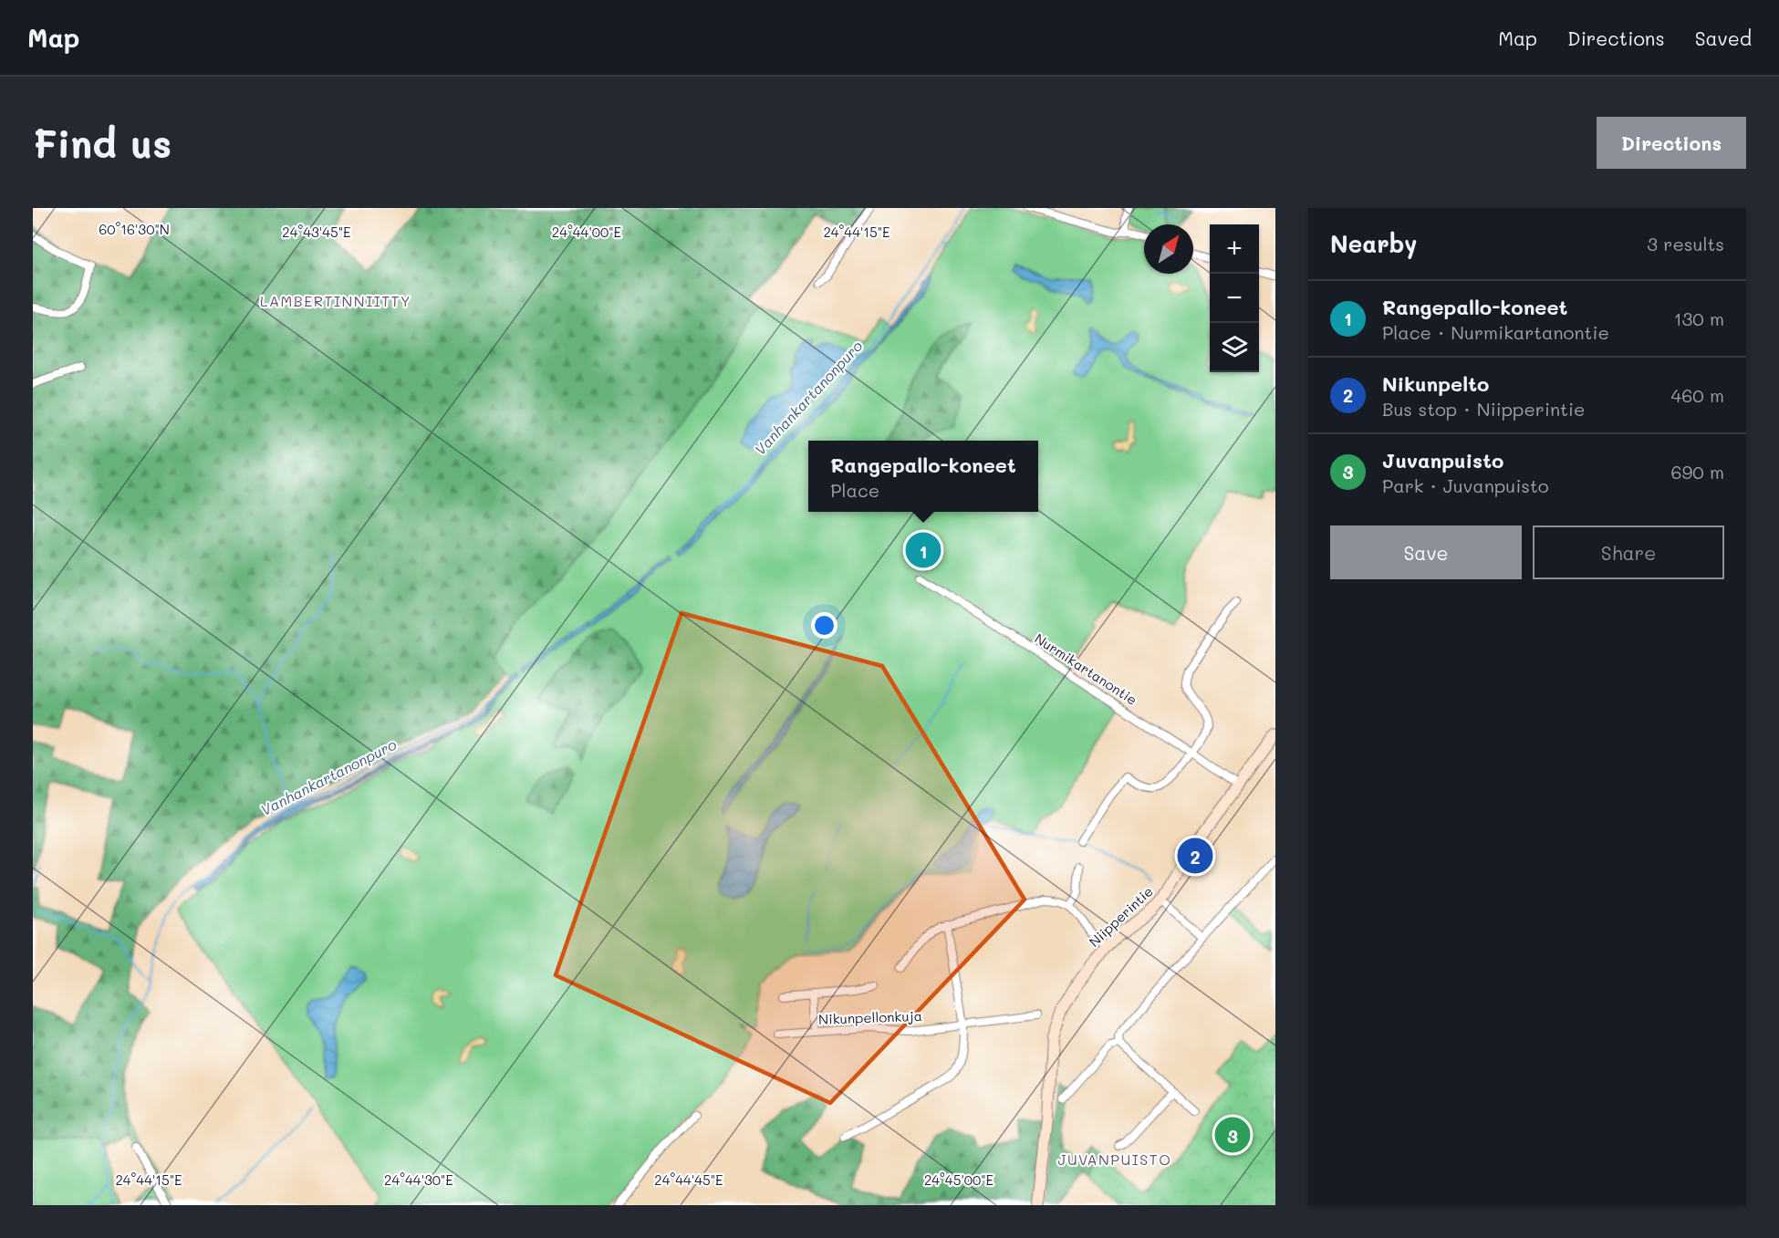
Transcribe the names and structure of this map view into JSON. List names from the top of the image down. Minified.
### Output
{"streets":{"street":["Nurmikartanontie","Niipperintie","Nikunpellonkuja"]},"crossings":[["Nurmikartanontie","Niipperintie"]],"districts":["LAMBERTINNIITTY","JUVANPUISTO"],"water":["Vanhankartanonpuro"],"north":"top right","page":{"header":"Map","nav":["Map","Directions","Saved"],"buttons":["Directions",["Save","Share"]],"title":"Find us","heading":["Nearby","3 results"],"map_buttons":["+","−"],"list":[{"mark":"1","name":"Rangepallo-koneet","note":"Place · Nurmikartanontie","value":"130 m"},{"mark":"2","name":"Nikunpelto","note":"Bus stop · Niipperintie","value":"460 m"},{"mark":"3","name":"Juvanpuisto","note":"Park · Juvanpuisto","value":"690 m"}],"popup":["Rangepallo-koneet","Place"],"pins":["1","2","3"]},"coordinates":["60°16'30\"N","24°44'00\"E","24°44'15\"E","24°43'45\"E","24°44'30\"E","24°44'45\"E","24°45'00\"E"]}
